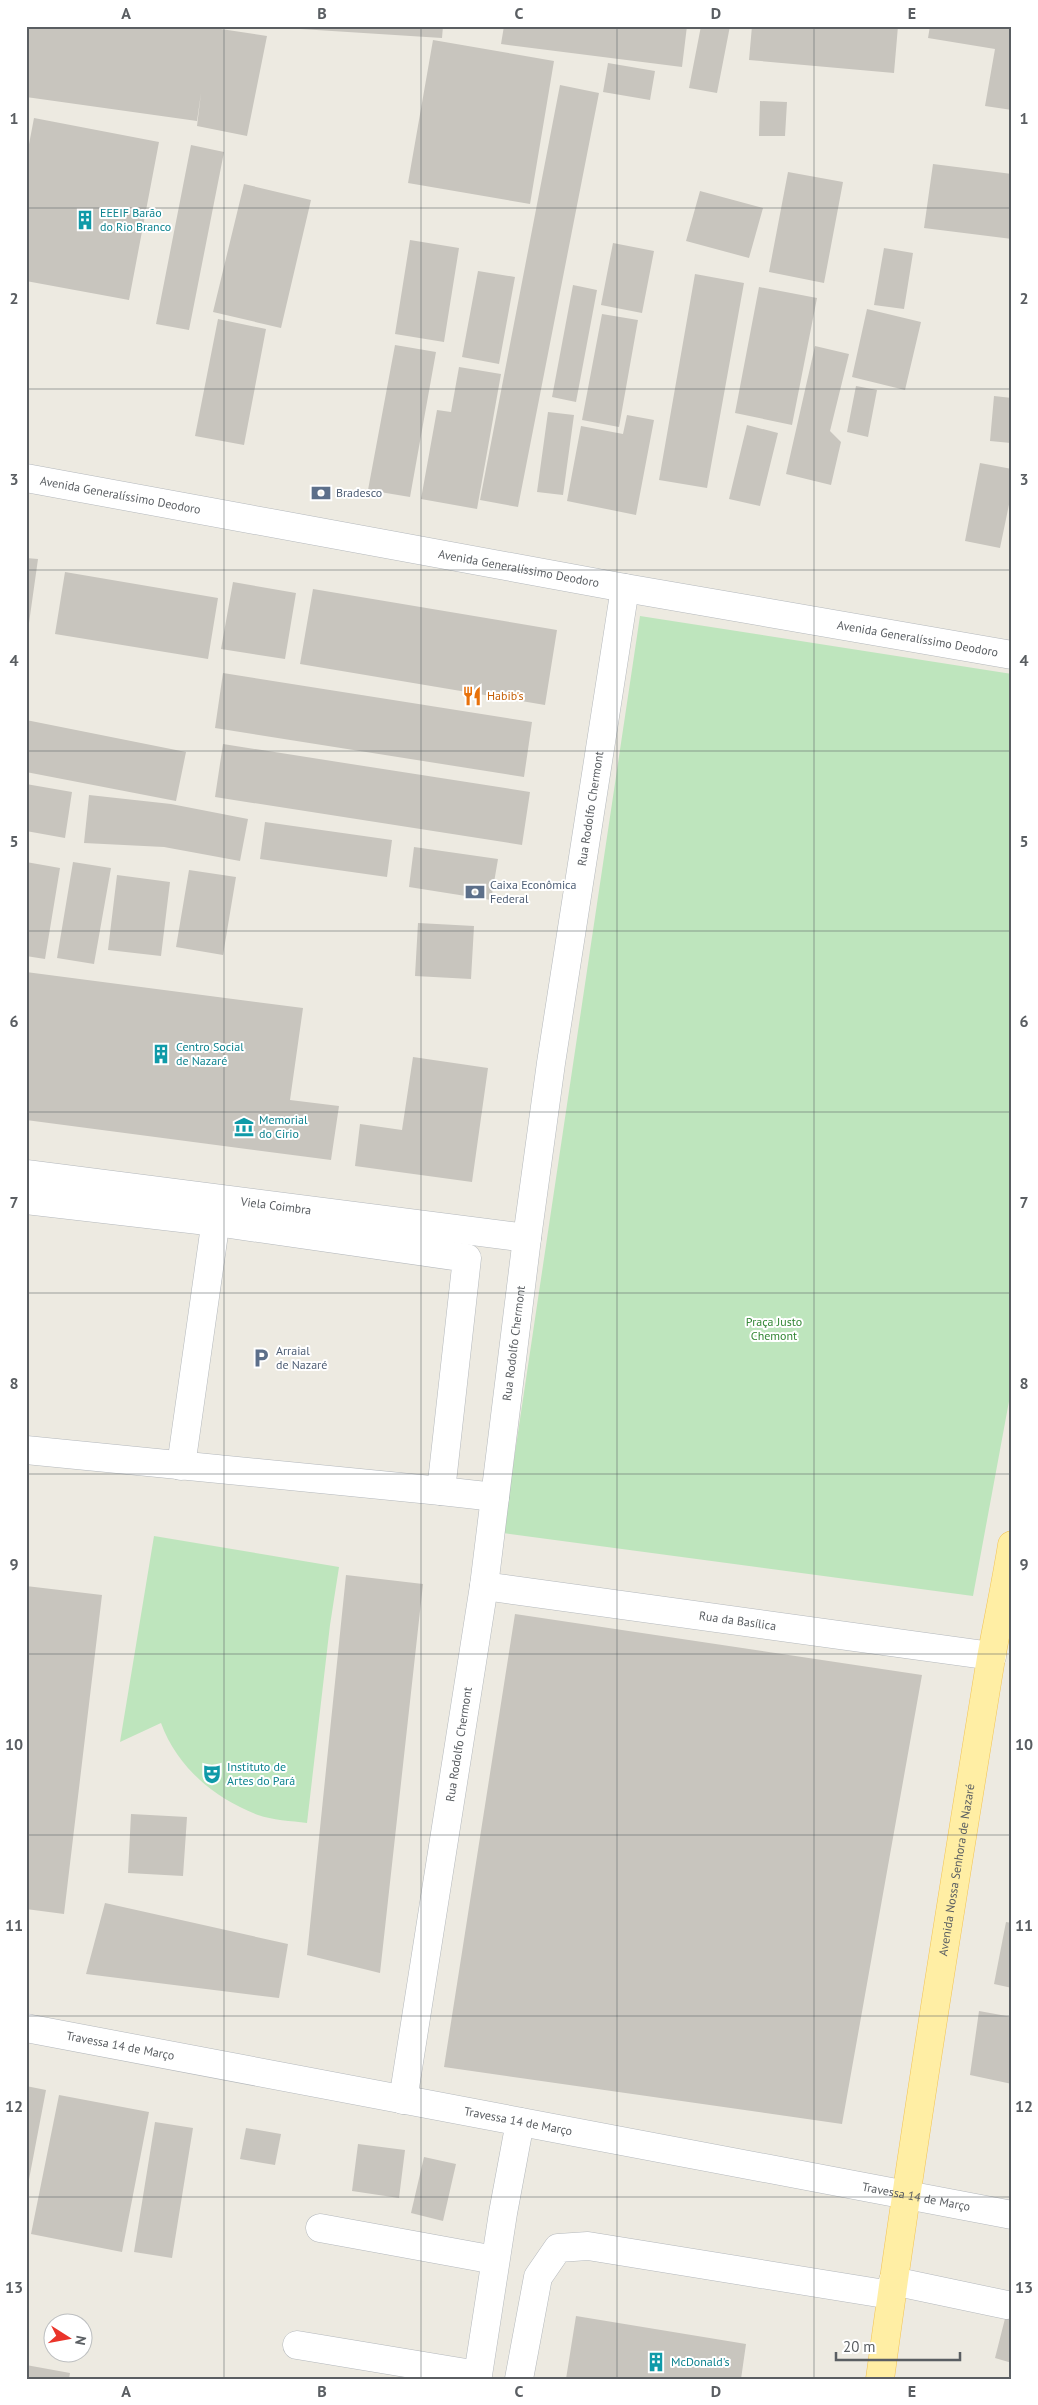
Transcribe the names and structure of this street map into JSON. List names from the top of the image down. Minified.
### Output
{"streets":{"main road":["Avenida Nossa Senhora de Nazaré"],"street":["Avenida Generalíssimo Deodoro","Rua Rodolfo Chermont","Viela Coimbra","Rua da Basílica","Travessa 14 de Março"]},"crossings":[["Avenida Generalíssimo Deodoro","Rua Rodolfo Chermont"],["Rua Rodolfo Chermont","Viela Coimbra"],["Rua Rodolfo Chermont","Rua da Basílica"],["Rua Rodolfo Chermont","Travessa 14 de Março"],["Rua da Basílica","Avenida Nossa Senhora de Nazaré"],["Avenida Nossa Senhora de Nazaré","Travessa 14 de Março"]],"parks":["Praça Justo Chemont"],"places":{"building":["EEEIF Barão do Rio Branco","Centro Social de Nazaré","McDonald's"],"bank":["Bradesco","Caixa Econômica Federal"],"restaurant":["Habib's"],"museum":["Memorial do Cirio"],"parking":["Arraial de Nazaré"],"theatre":["Instituto de Artes do Pará"]},"scale_bar":"20 m","north":"right","grid":{"columns":["A","B","C","D","E"],"rows":["1","2","3","4","5","6","7","8","9","10","11","12","13"]}}
